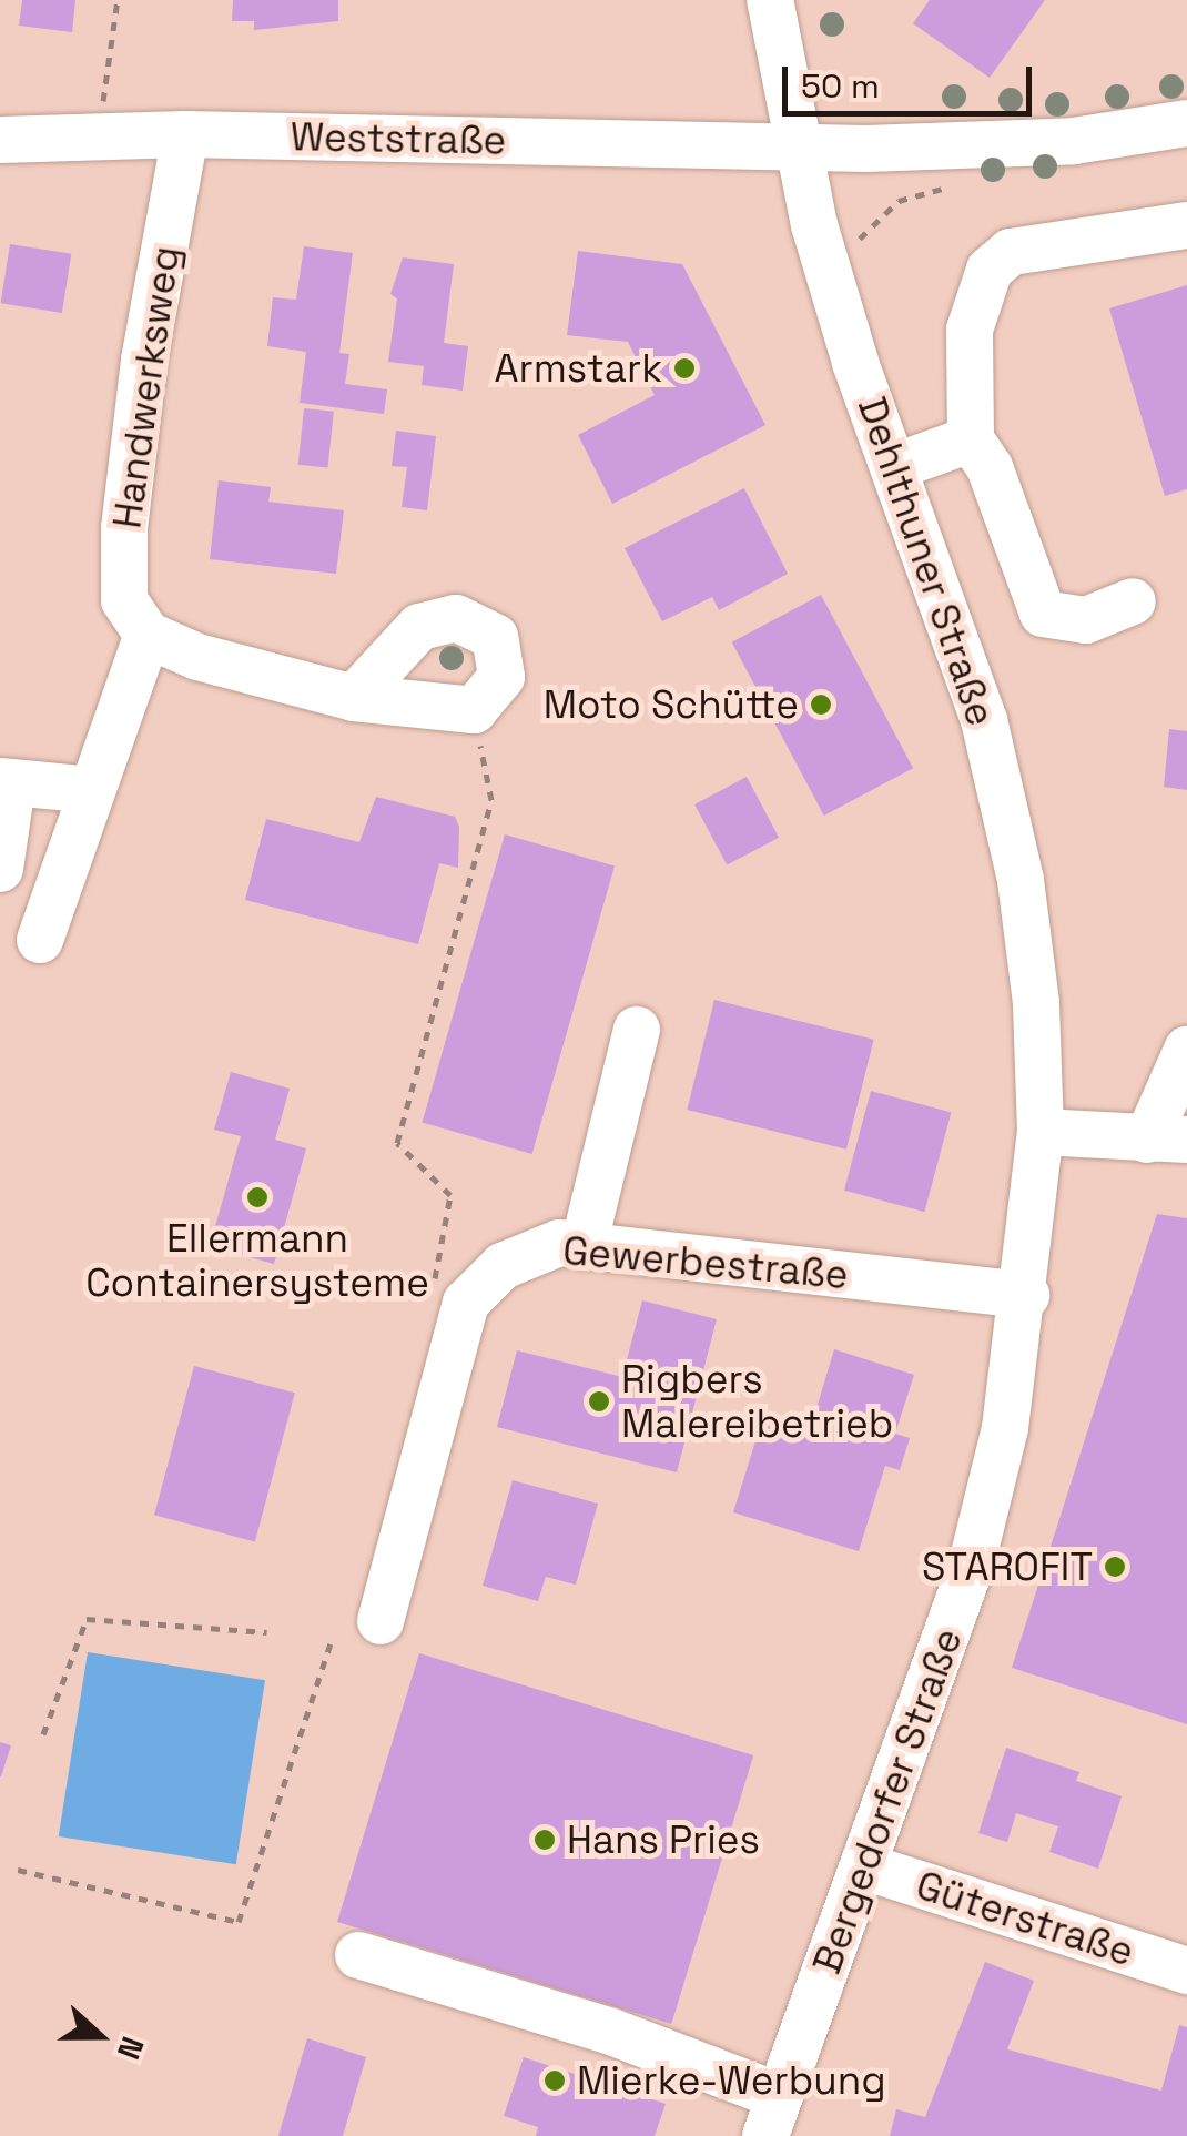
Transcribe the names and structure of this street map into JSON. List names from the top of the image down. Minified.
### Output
{"streets":{"street":["Weststraße","Handwerksweg","Dehlthuner Straße","Gewerbestraße","Bergedorfer Straße","Güterstraße"]},"crossings":[["Weststraße","Handwerksweg"],["Weststraße","Dehlthuner Straße"],["Dehlthuner Straße","Bergedorfer Straße"],["Gewerbestraße","Bergedorfer Straße"],["Bergedorfer Straße","Güterstraße"]],"places":["Armstark","Moto Schütte","Ellermann Containersysteme","Rigbers Malereibetrieb","STAROFIT","Hans Pries","Mierke-Werbung"],"scale_bar":"50 m","north":"right"}
